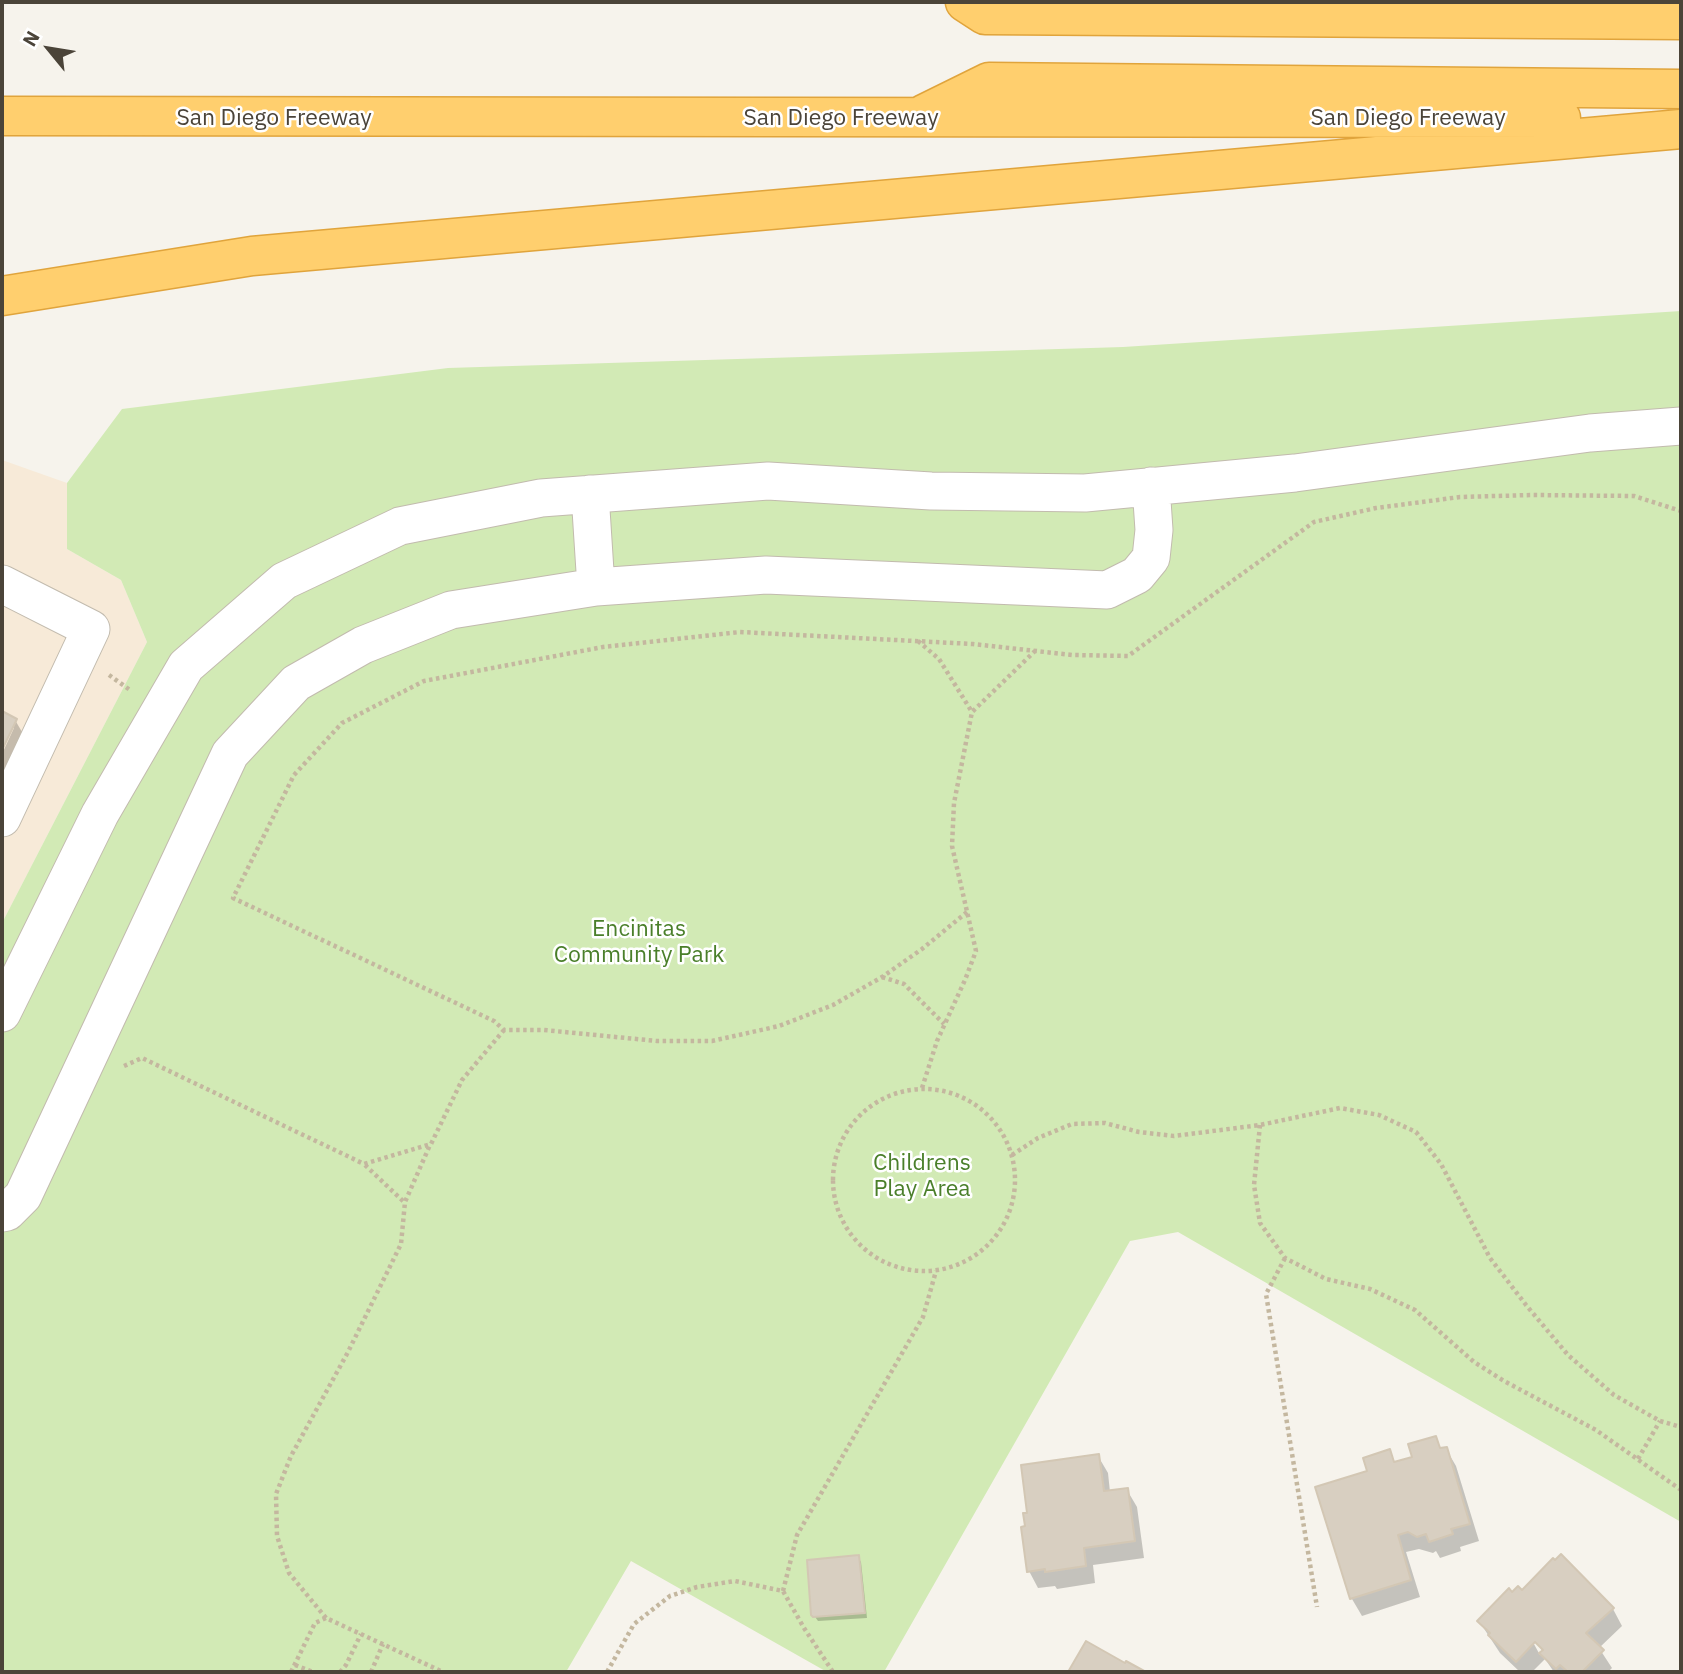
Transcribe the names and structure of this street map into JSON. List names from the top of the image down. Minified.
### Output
{"streets":{"highway":["San Diego Freeway"]},"parks":["Encinitas Community Park","Childrens Play Area"],"north":"top left"}
